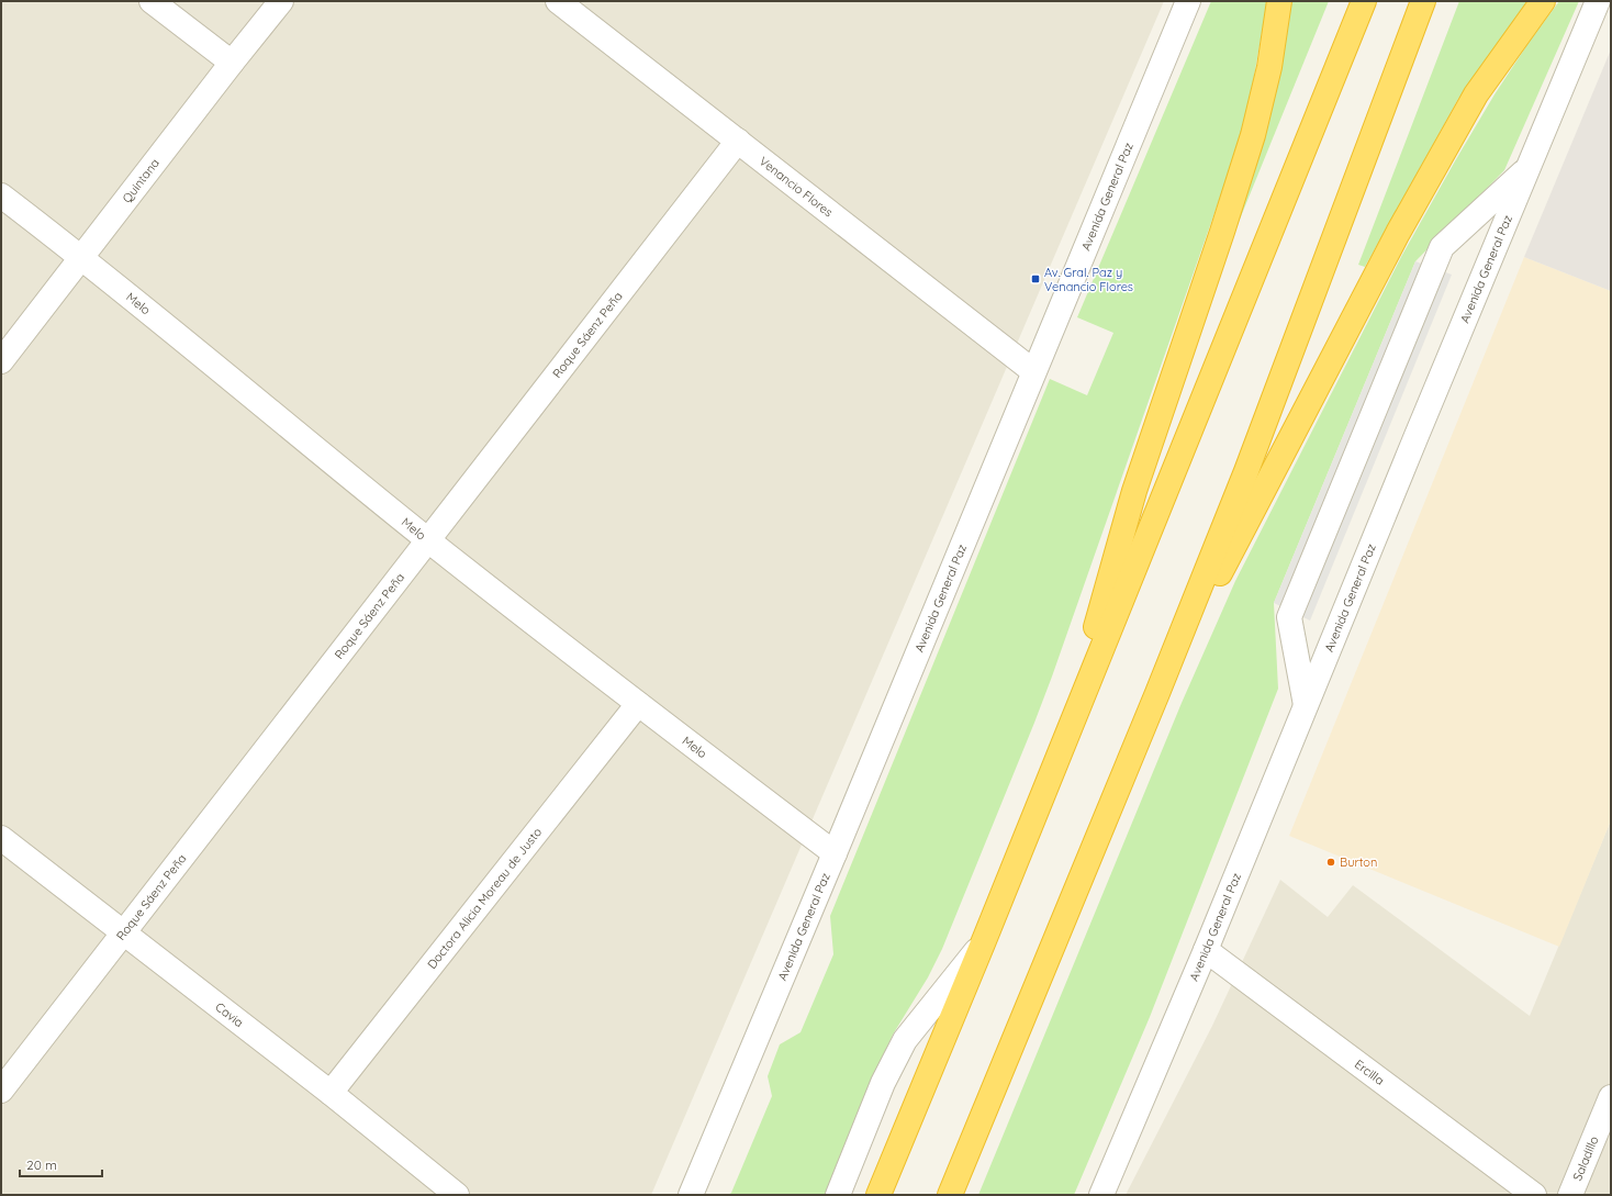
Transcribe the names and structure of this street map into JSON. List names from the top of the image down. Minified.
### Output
{"streets":{"street":["Quintana","Venancio Flores","Avenida General Paz","Melo","Roque Sáenz Peña","Doctora Alicia Moreau de Justo","Cavia","Ercilla","Saladillo"]},"crossings":[["Quintana","Melo"],["Venancio Flores","Avenida General Paz"],["Venancio Flores","Roque Sáenz Peña"],["Avenida General Paz","Melo"],["Avenida General Paz","Ercilla"],["Melo","Roque Sáenz Peña"],["Melo","Doctora Alicia Moreau de Justo"],["Roque Sáenz Peña","Cavia"],["Doctora Alicia Moreau de Justo","Cavia"]],"places":{"transit":["Av. Gral. Paz y Venancio Flores"],"other":["Burton"]},"scale_bar":"20 m"}
